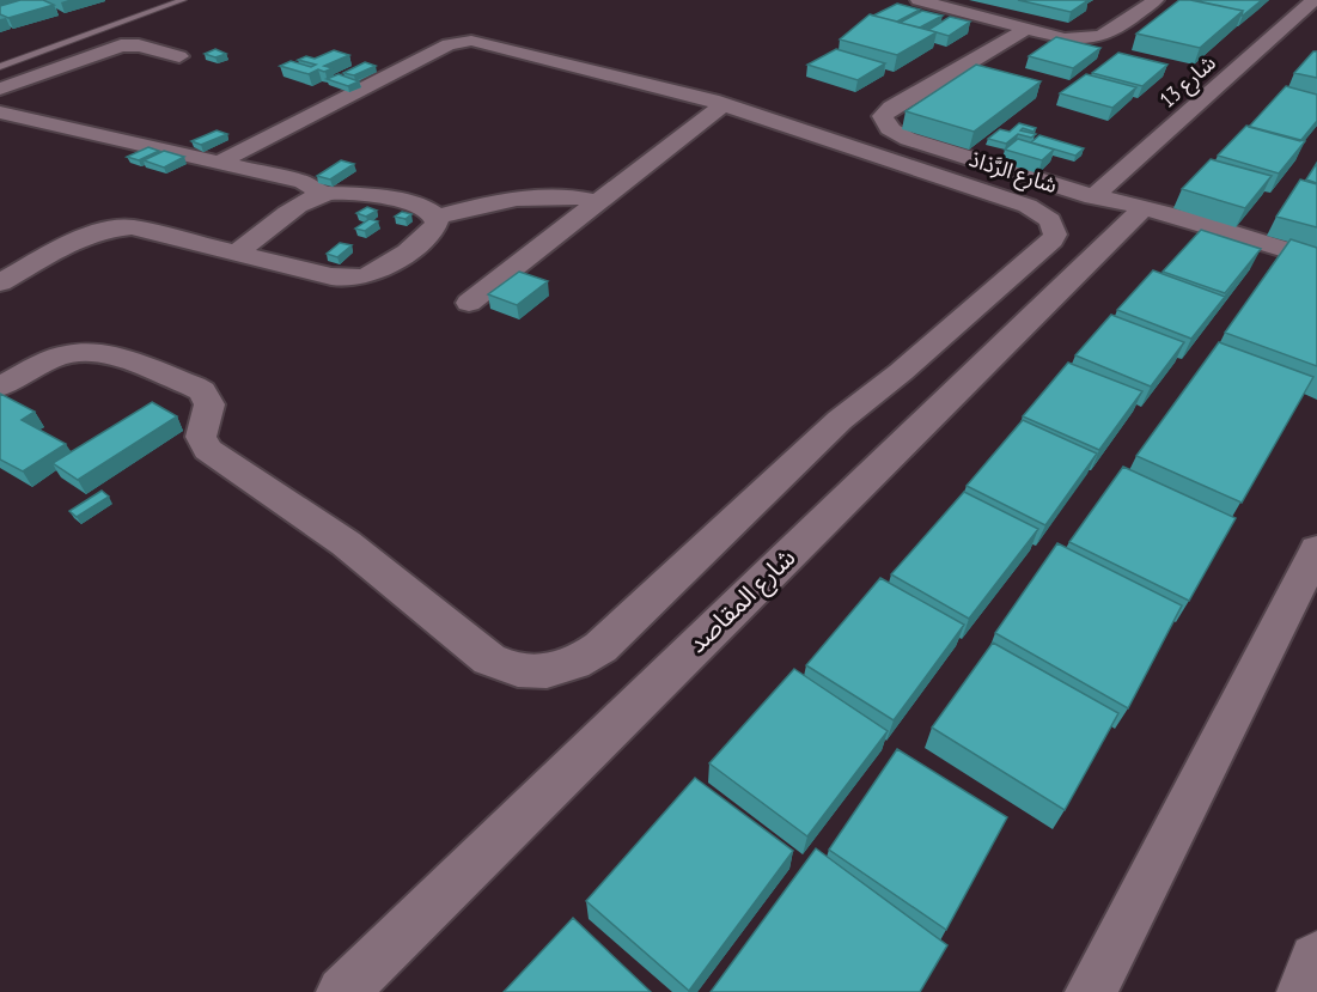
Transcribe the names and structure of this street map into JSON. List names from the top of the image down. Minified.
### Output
{"streets":{"street":["شارع 13","شارع الرَّذاذ","شارع المقاصد"]},"crossings":[["شارع 13","شارع الرَّذاذ"],["شارع الرَّذاذ","شارع المقاصد"]]}
